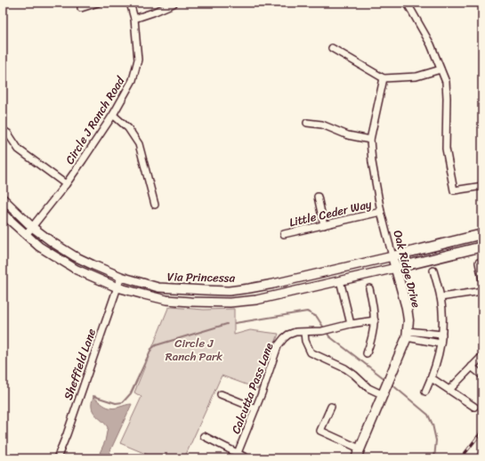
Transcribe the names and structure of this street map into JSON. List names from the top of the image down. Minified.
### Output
{"streets":{"main road":["Oak Ridge Drive","Via Princessa"],"street":["Circle J Ranch Road","Little Ceder Way","Sheffield Lane","Calcutta Pass Lane"]},"crossings":[["Circle J Ranch Road","Via Princessa"],["Little Ceder Way","Oak Ridge Drive"],["Oak Ridge Drive","Via Princessa"],["Via Princessa","Sheffield Lane"]],"parks":["Circle J Ranch Park"]}
